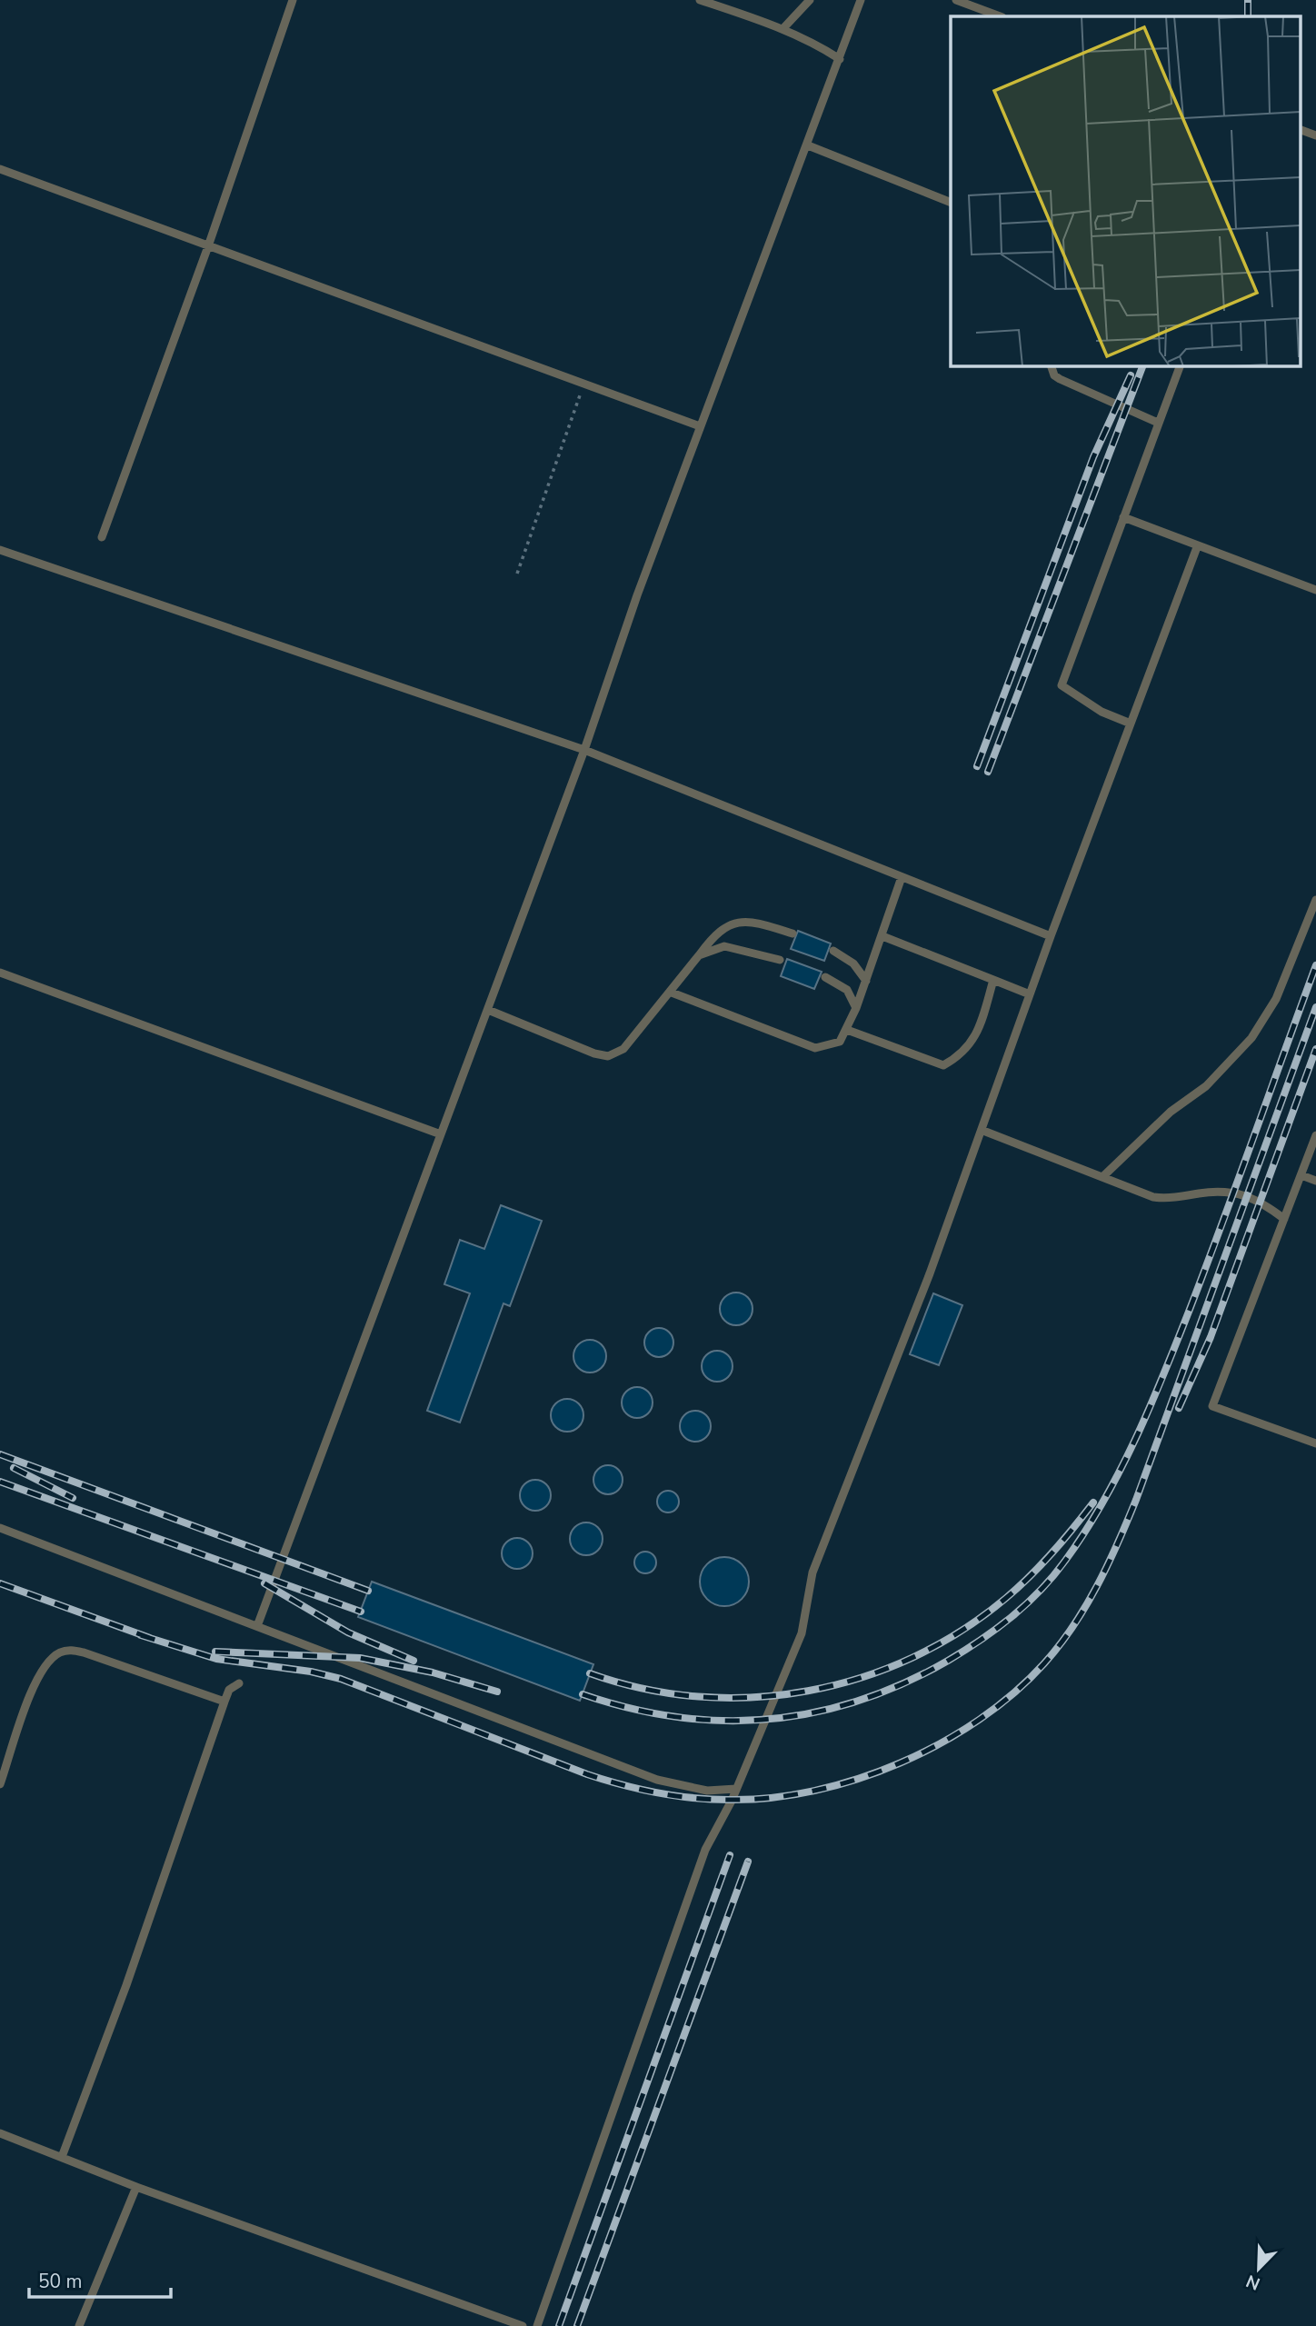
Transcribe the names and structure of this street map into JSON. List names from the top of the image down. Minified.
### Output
{"scale_bar":"50 m","north":"bottom left"}
